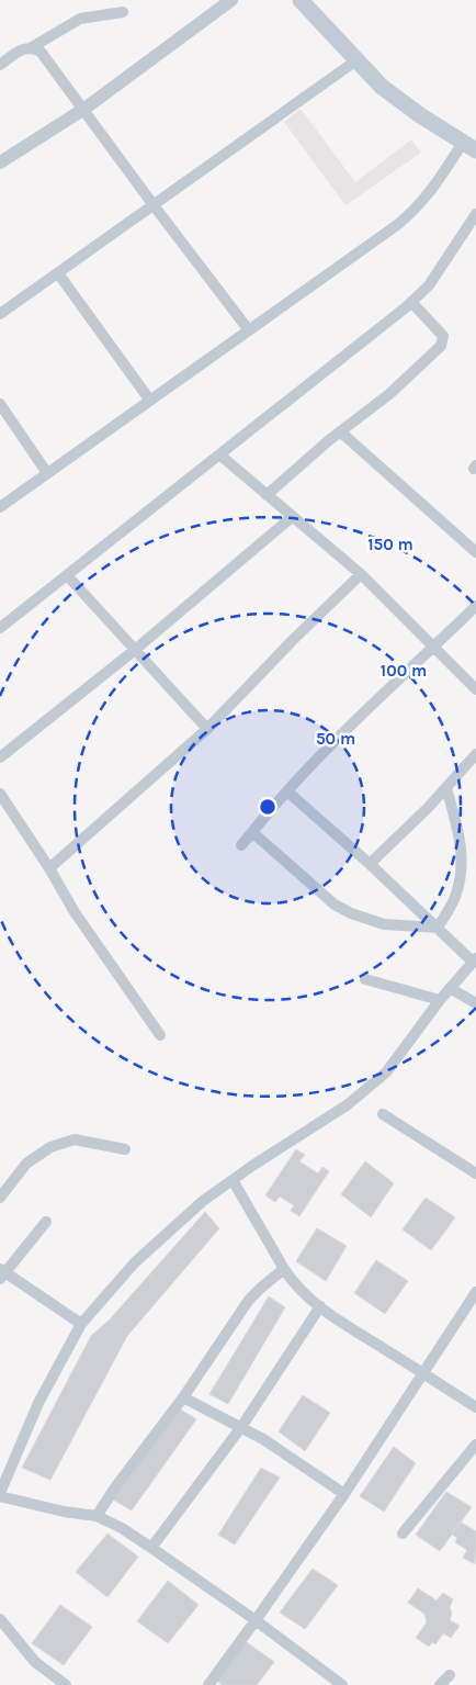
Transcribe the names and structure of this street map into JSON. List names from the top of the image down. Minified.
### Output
{"rings":["150 m","100 m","50 m"]}
